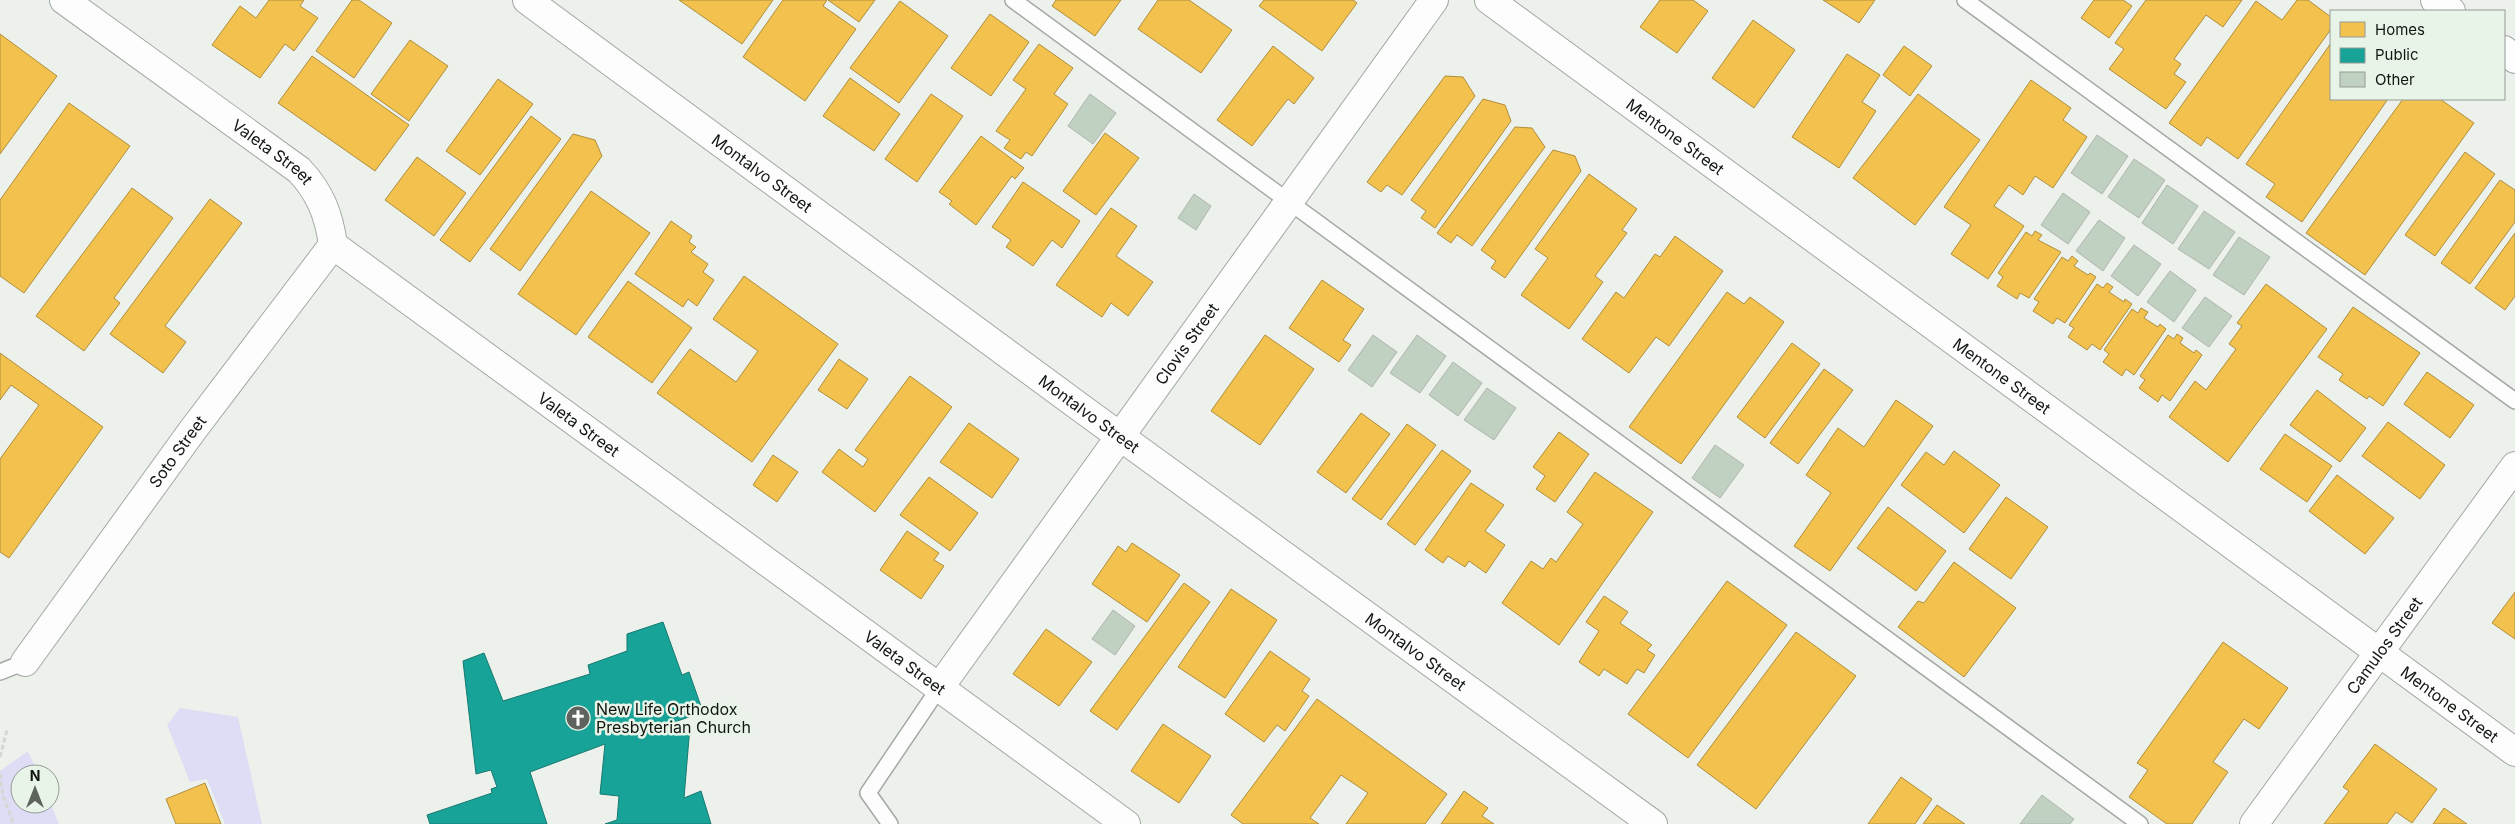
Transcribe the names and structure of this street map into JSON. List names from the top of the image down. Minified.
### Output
{"streets":{"street":["Mentone Street","Valeta Street","Montalvo Street","Clovis Street","Soto Street","Camulos Street"]},"crossings":[["Mentone Street","Camulos Street"],["Valeta Street","Clovis Street"],["Valeta Street","Soto Street"],["Montalvo Street","Clovis Street"]],"places":{"church":["New Life Orthodox Presbyterian Church"]},"legend":["Homes","Public","Other"],"north":"top"}
